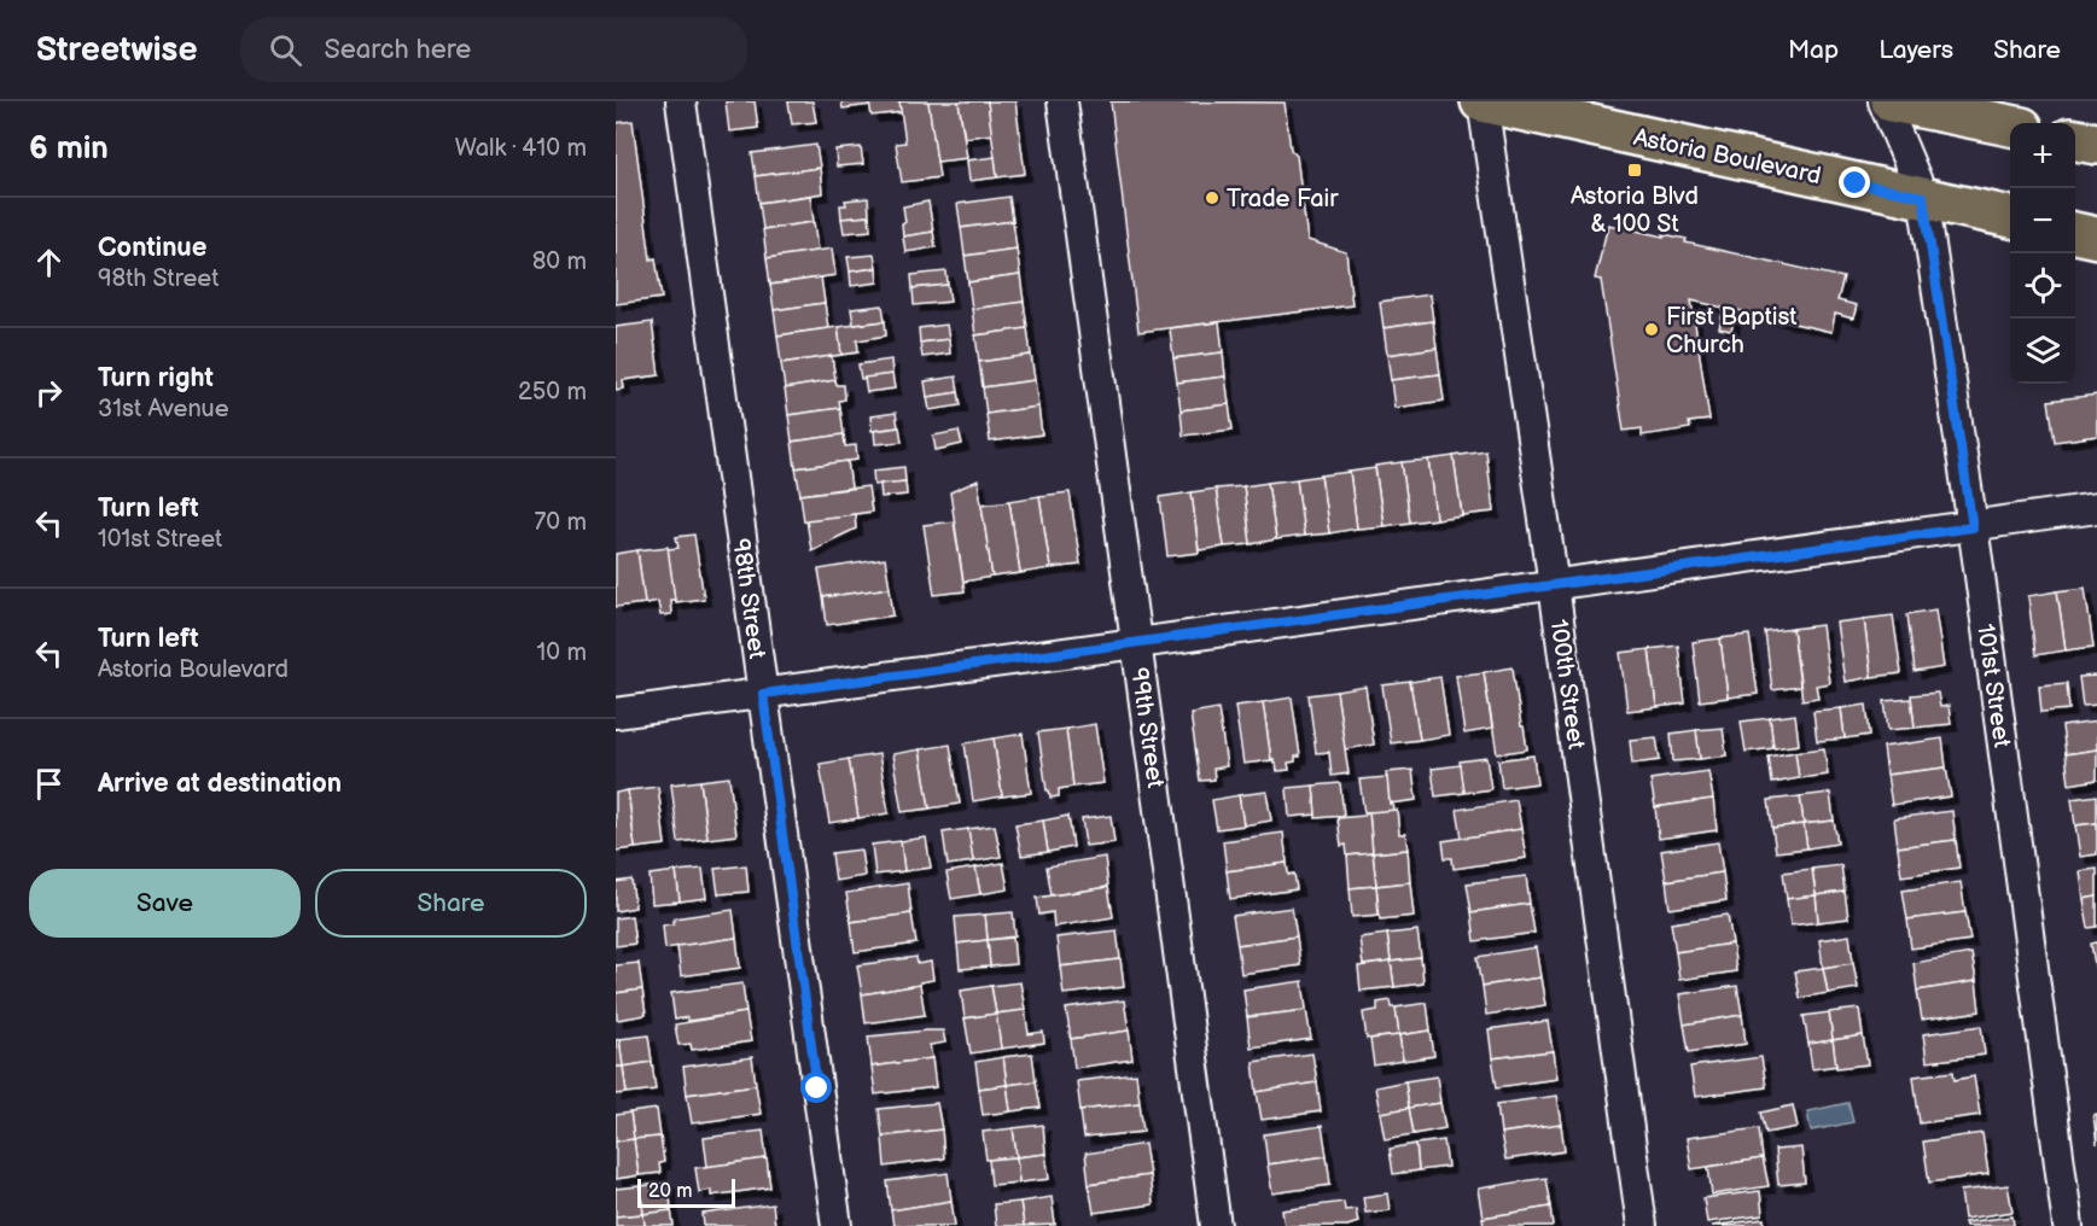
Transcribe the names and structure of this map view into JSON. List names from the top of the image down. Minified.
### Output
{"streets":{"main road":["Astoria Boulevard"],"street":["98th Street","100th Street","101st Street","99th Street"]},"crossings":[["Astoria Boulevard","100th Street"],["Astoria Boulevard","101st Street"]],"places":{"transit":["Astoria Blvd & 100 St"],"other":["Trade Fair","First Baptist Church"]},"scale_bar":"20 m","page":{"header":"Streetwise","search":"Search here","nav":["Map","Layers","Share"],"heading":["6 min","Walk · 410 m"],"map_buttons":["+","−"],"list":[["Continue","98th Street","80 m"],["Turn right","31st Avenue","250 m"],["Turn left","101st Street","70 m"],["Turn left","Astoria Boulevard","10 m"],"Arrive at destination"],"buttons":["Save","Share"],"scale":"20 m"}}
